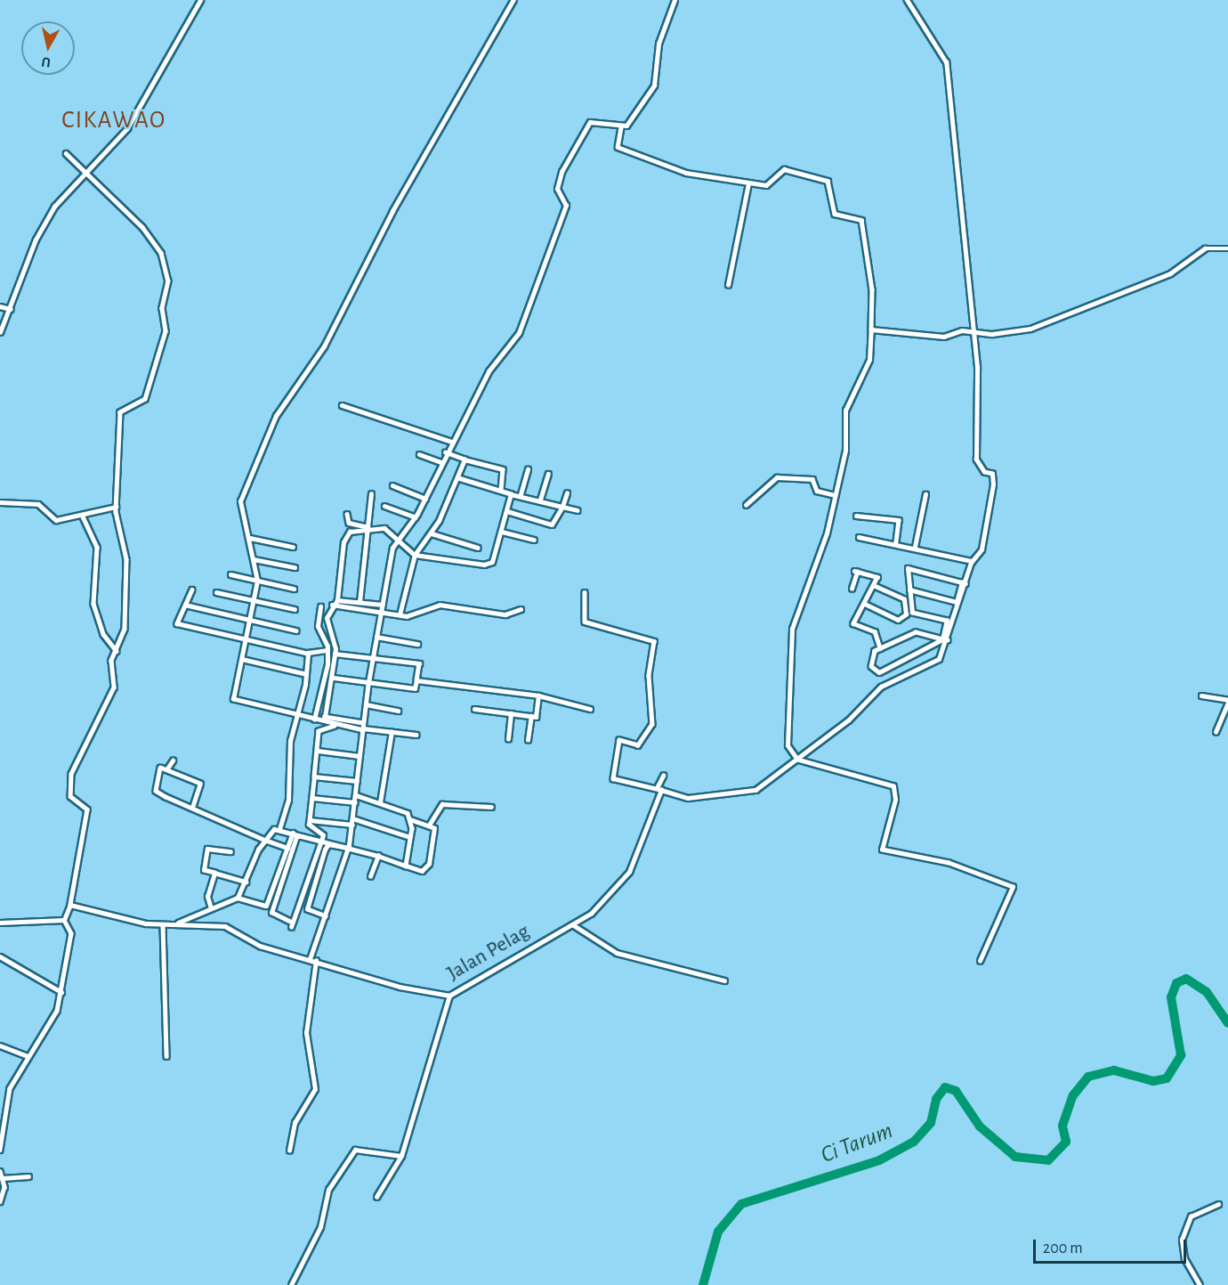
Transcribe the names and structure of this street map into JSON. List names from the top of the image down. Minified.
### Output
{"streets":{"street":["Jalan Pelag"]},"districts":["CIKAWAO"],"water":["Ci Tarum"],"scale_bar":"200 m","north":"bottom"}
